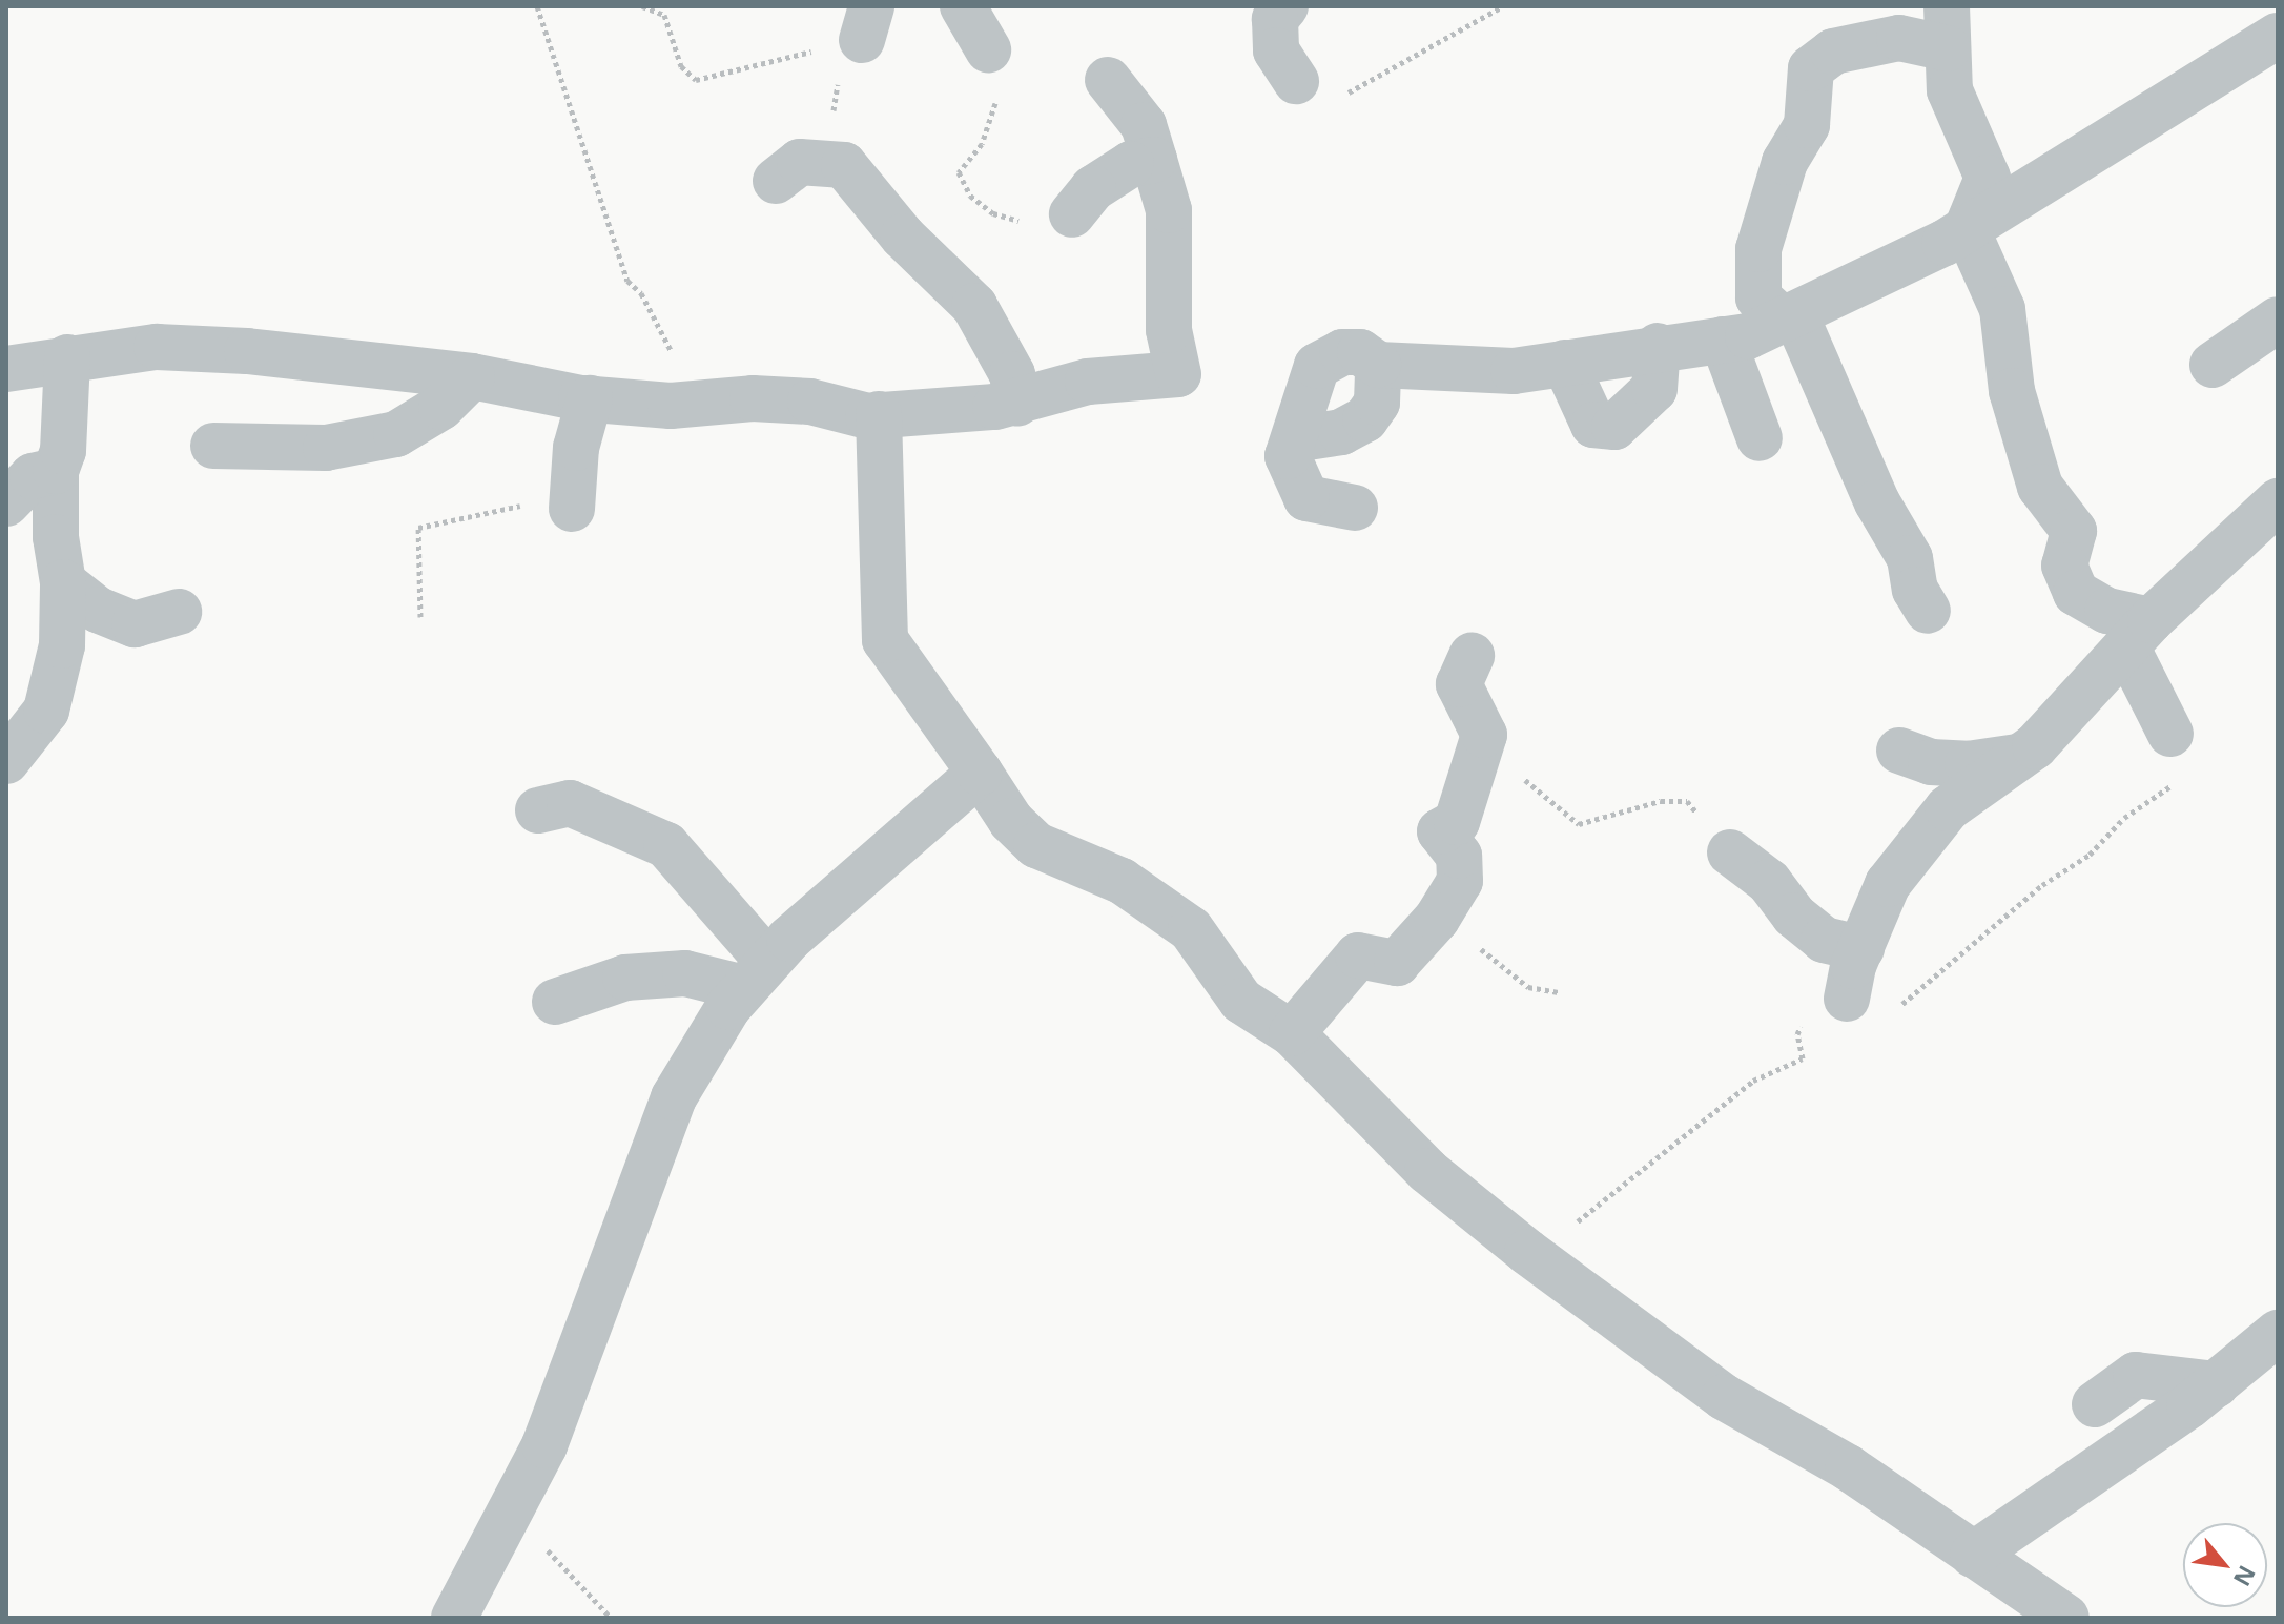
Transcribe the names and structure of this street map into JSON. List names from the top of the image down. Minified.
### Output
{"north":"bottom right"}
